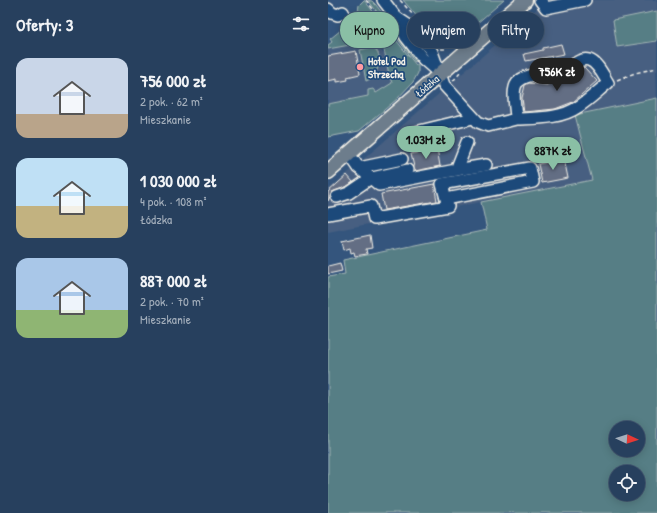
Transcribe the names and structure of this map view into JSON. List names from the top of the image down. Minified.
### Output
{"streets":{"main road":["Łódzka"]},"places":["Hotel Pod Strzechą"],"north":"right","page":{"heading":"Oferty: 3","chip":["Kupno","Wynajem","Filtry"],"list":[{"name":"756 000 zł","note":"2 pok. · 62 m² · Mieszkanie"},{"name":"1 030 000 zł","note":"4 pok. · 108 m² · Łódzka"},{"name":"887 000 zł","note":"2 pok. · 70 m² · Mieszkanie"}],"price":["756K zł","1.03M zł","887K zł"]}}
